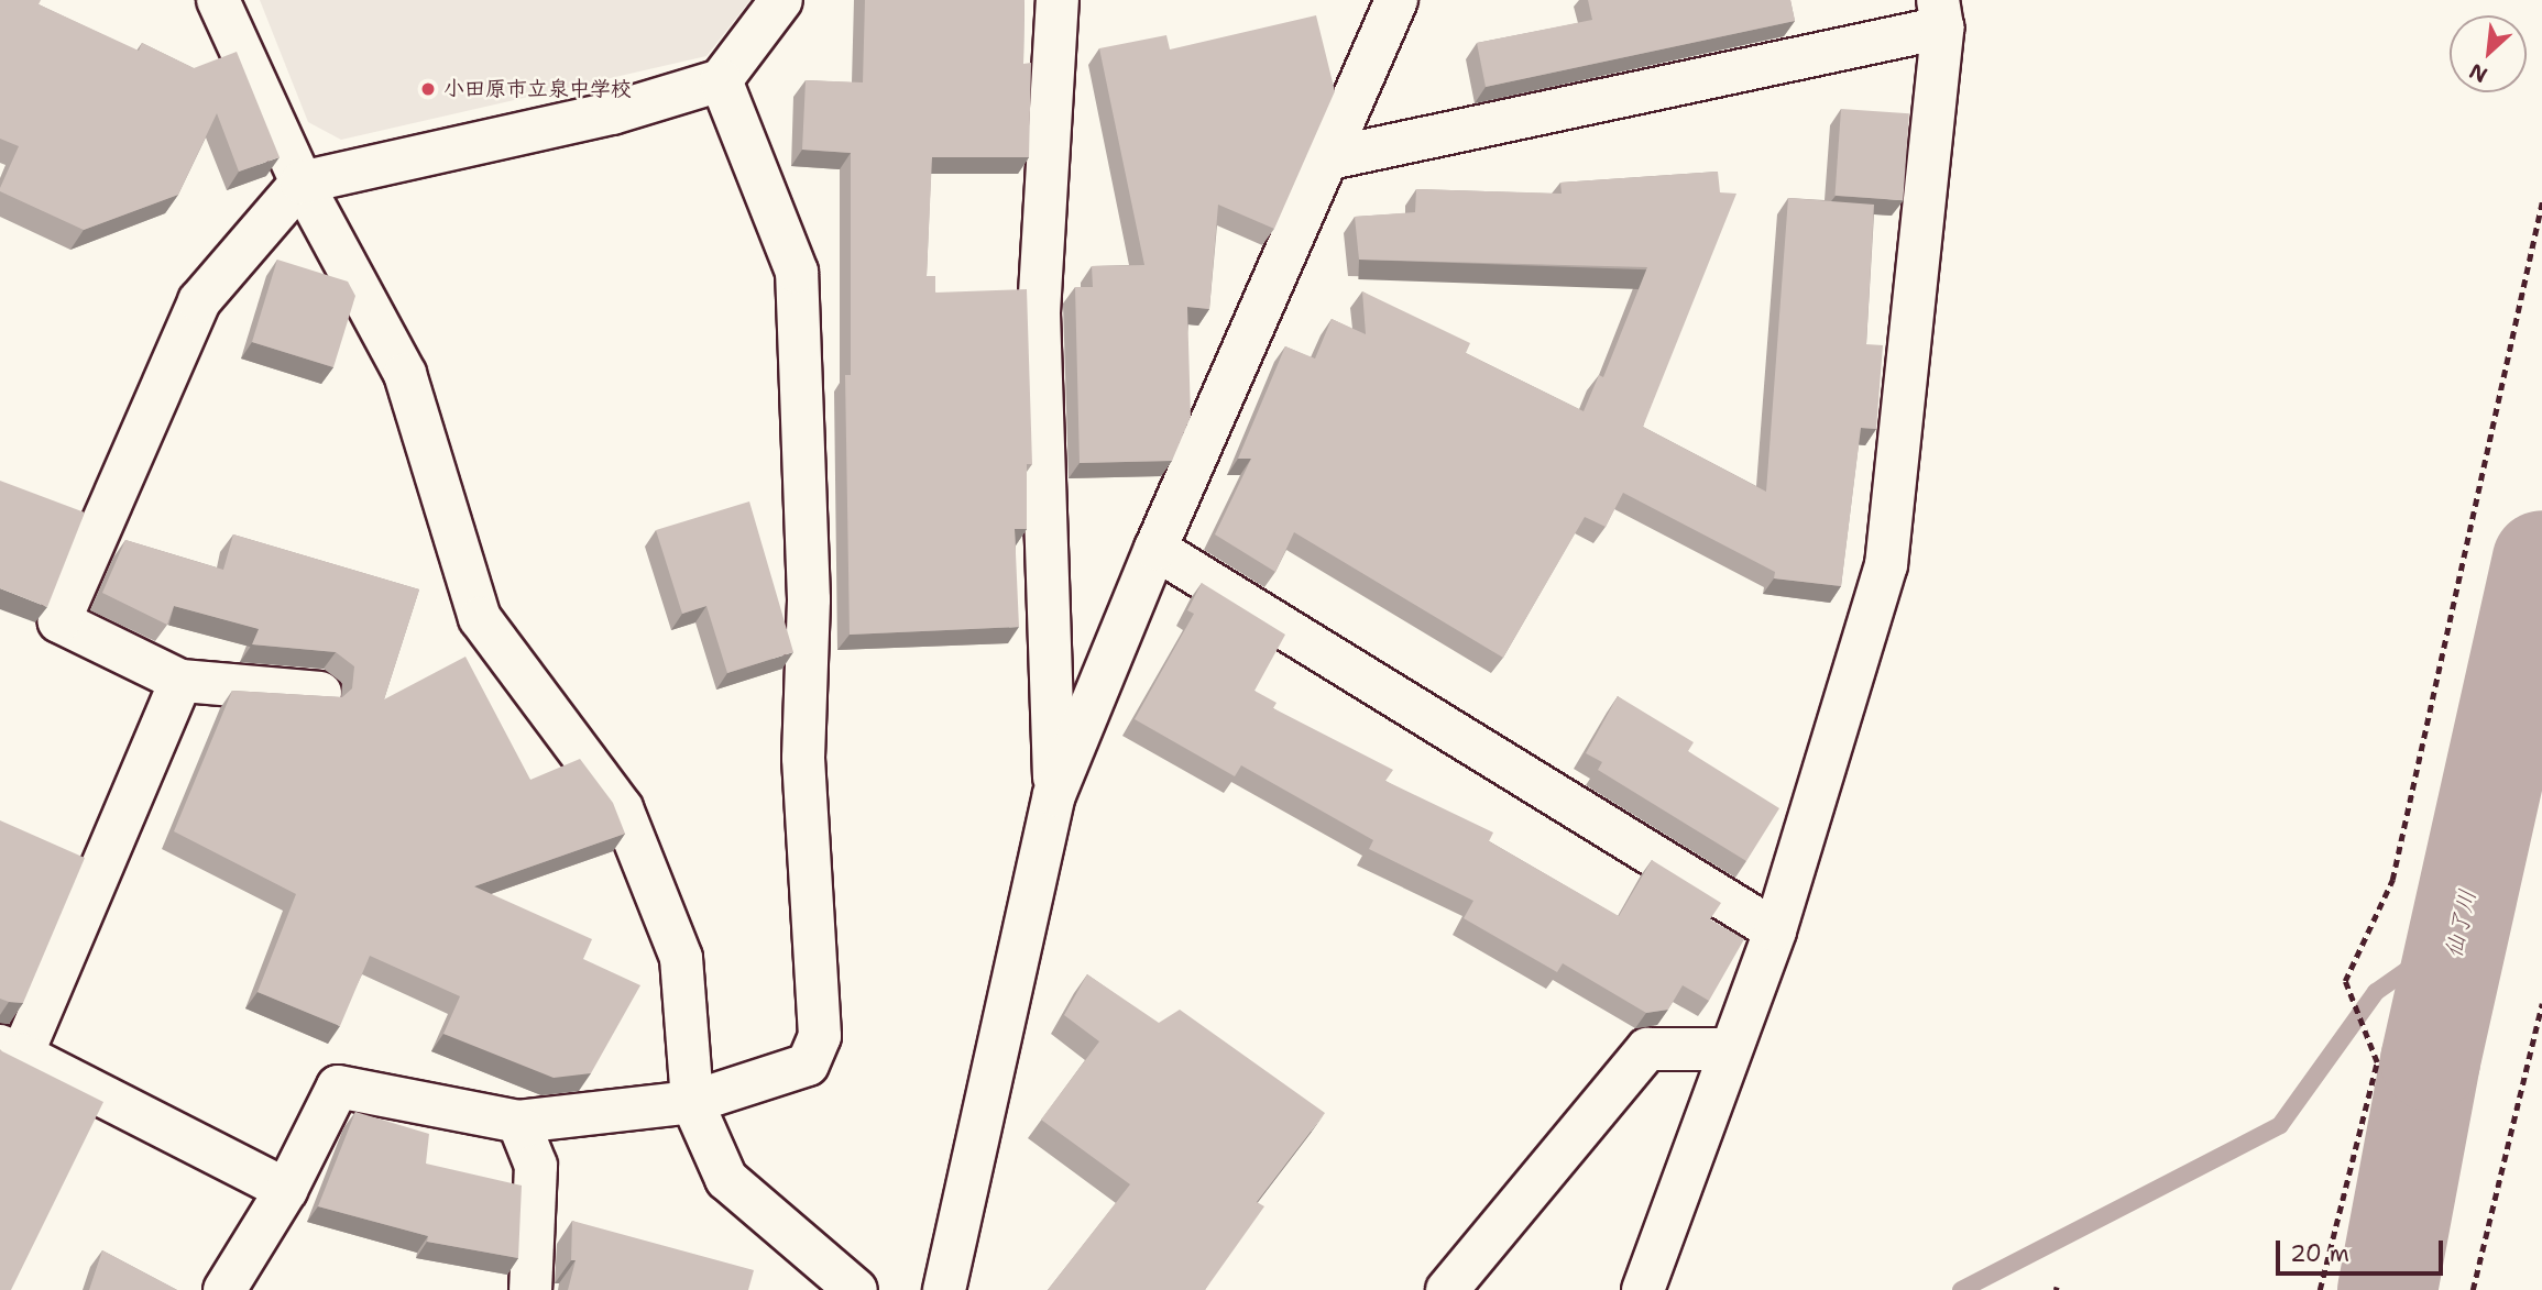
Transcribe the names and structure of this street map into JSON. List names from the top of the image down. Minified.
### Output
{"water":["仙了川"],"places":["小田原市立泉中学校"],"scale_bar":"20 m","north":"bottom left"}
